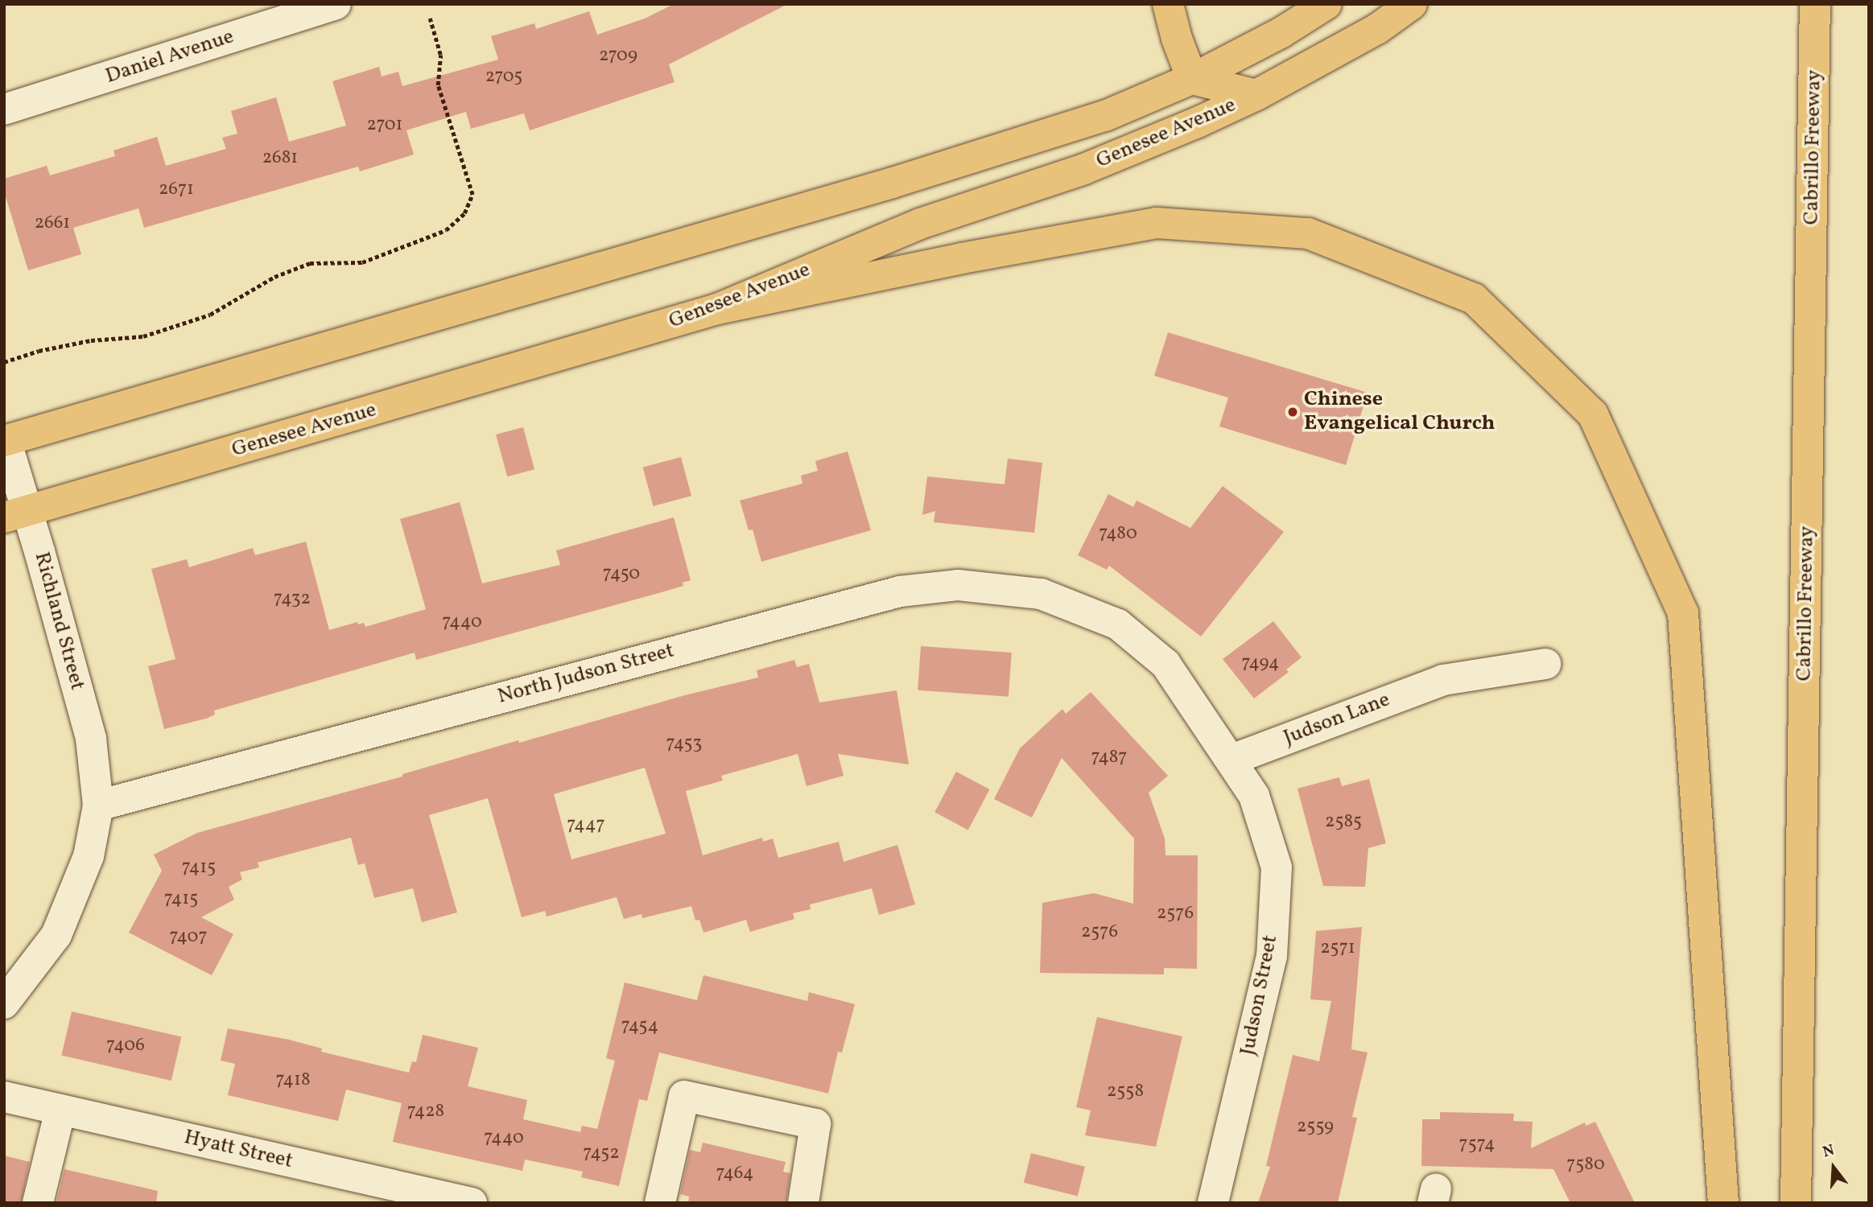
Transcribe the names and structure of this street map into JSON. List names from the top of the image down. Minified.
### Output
{"streets":{"main road":["Genesee Avenue","Cabrillo Freeway"],"street":["Daniel Avenue","Richland Street","North Judson Street","Judson Lane","Judson Street","Hyatt Street"]},"crossings":[["Genesee Avenue","Richland Street"],["Richland Street","North Judson Street"],["North Judson Street","Judson Lane"],["North Judson Street","Judson Street"],["Judson Lane","Judson Street"]],"places":["Chinese Evangelical Church"],"house_numbers":["2709","2705","2701","2681","2671","2661","7480","7450","7432","7440","7494","7453","7487","2585","7447","7415","7415","2576","2576","7407","2571","7454","7406","7418","2558","7428","2559","7440","7574","7452","7580","7464"],"north":"top"}
